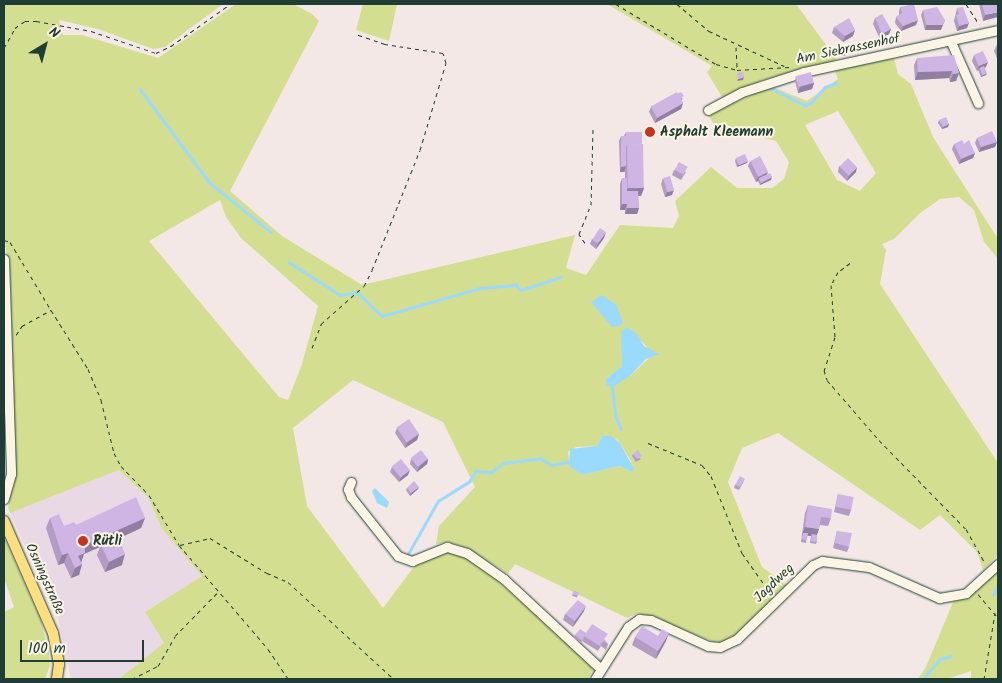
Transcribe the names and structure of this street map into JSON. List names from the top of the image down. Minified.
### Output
{"streets":{"main road":["Osningstraße"],"street":["Am Siebrassenhof","Jagdweg"]},"places":["Asphalt Kleemann","Rütli"],"scale_bar":"100 m","north":"top right"}
